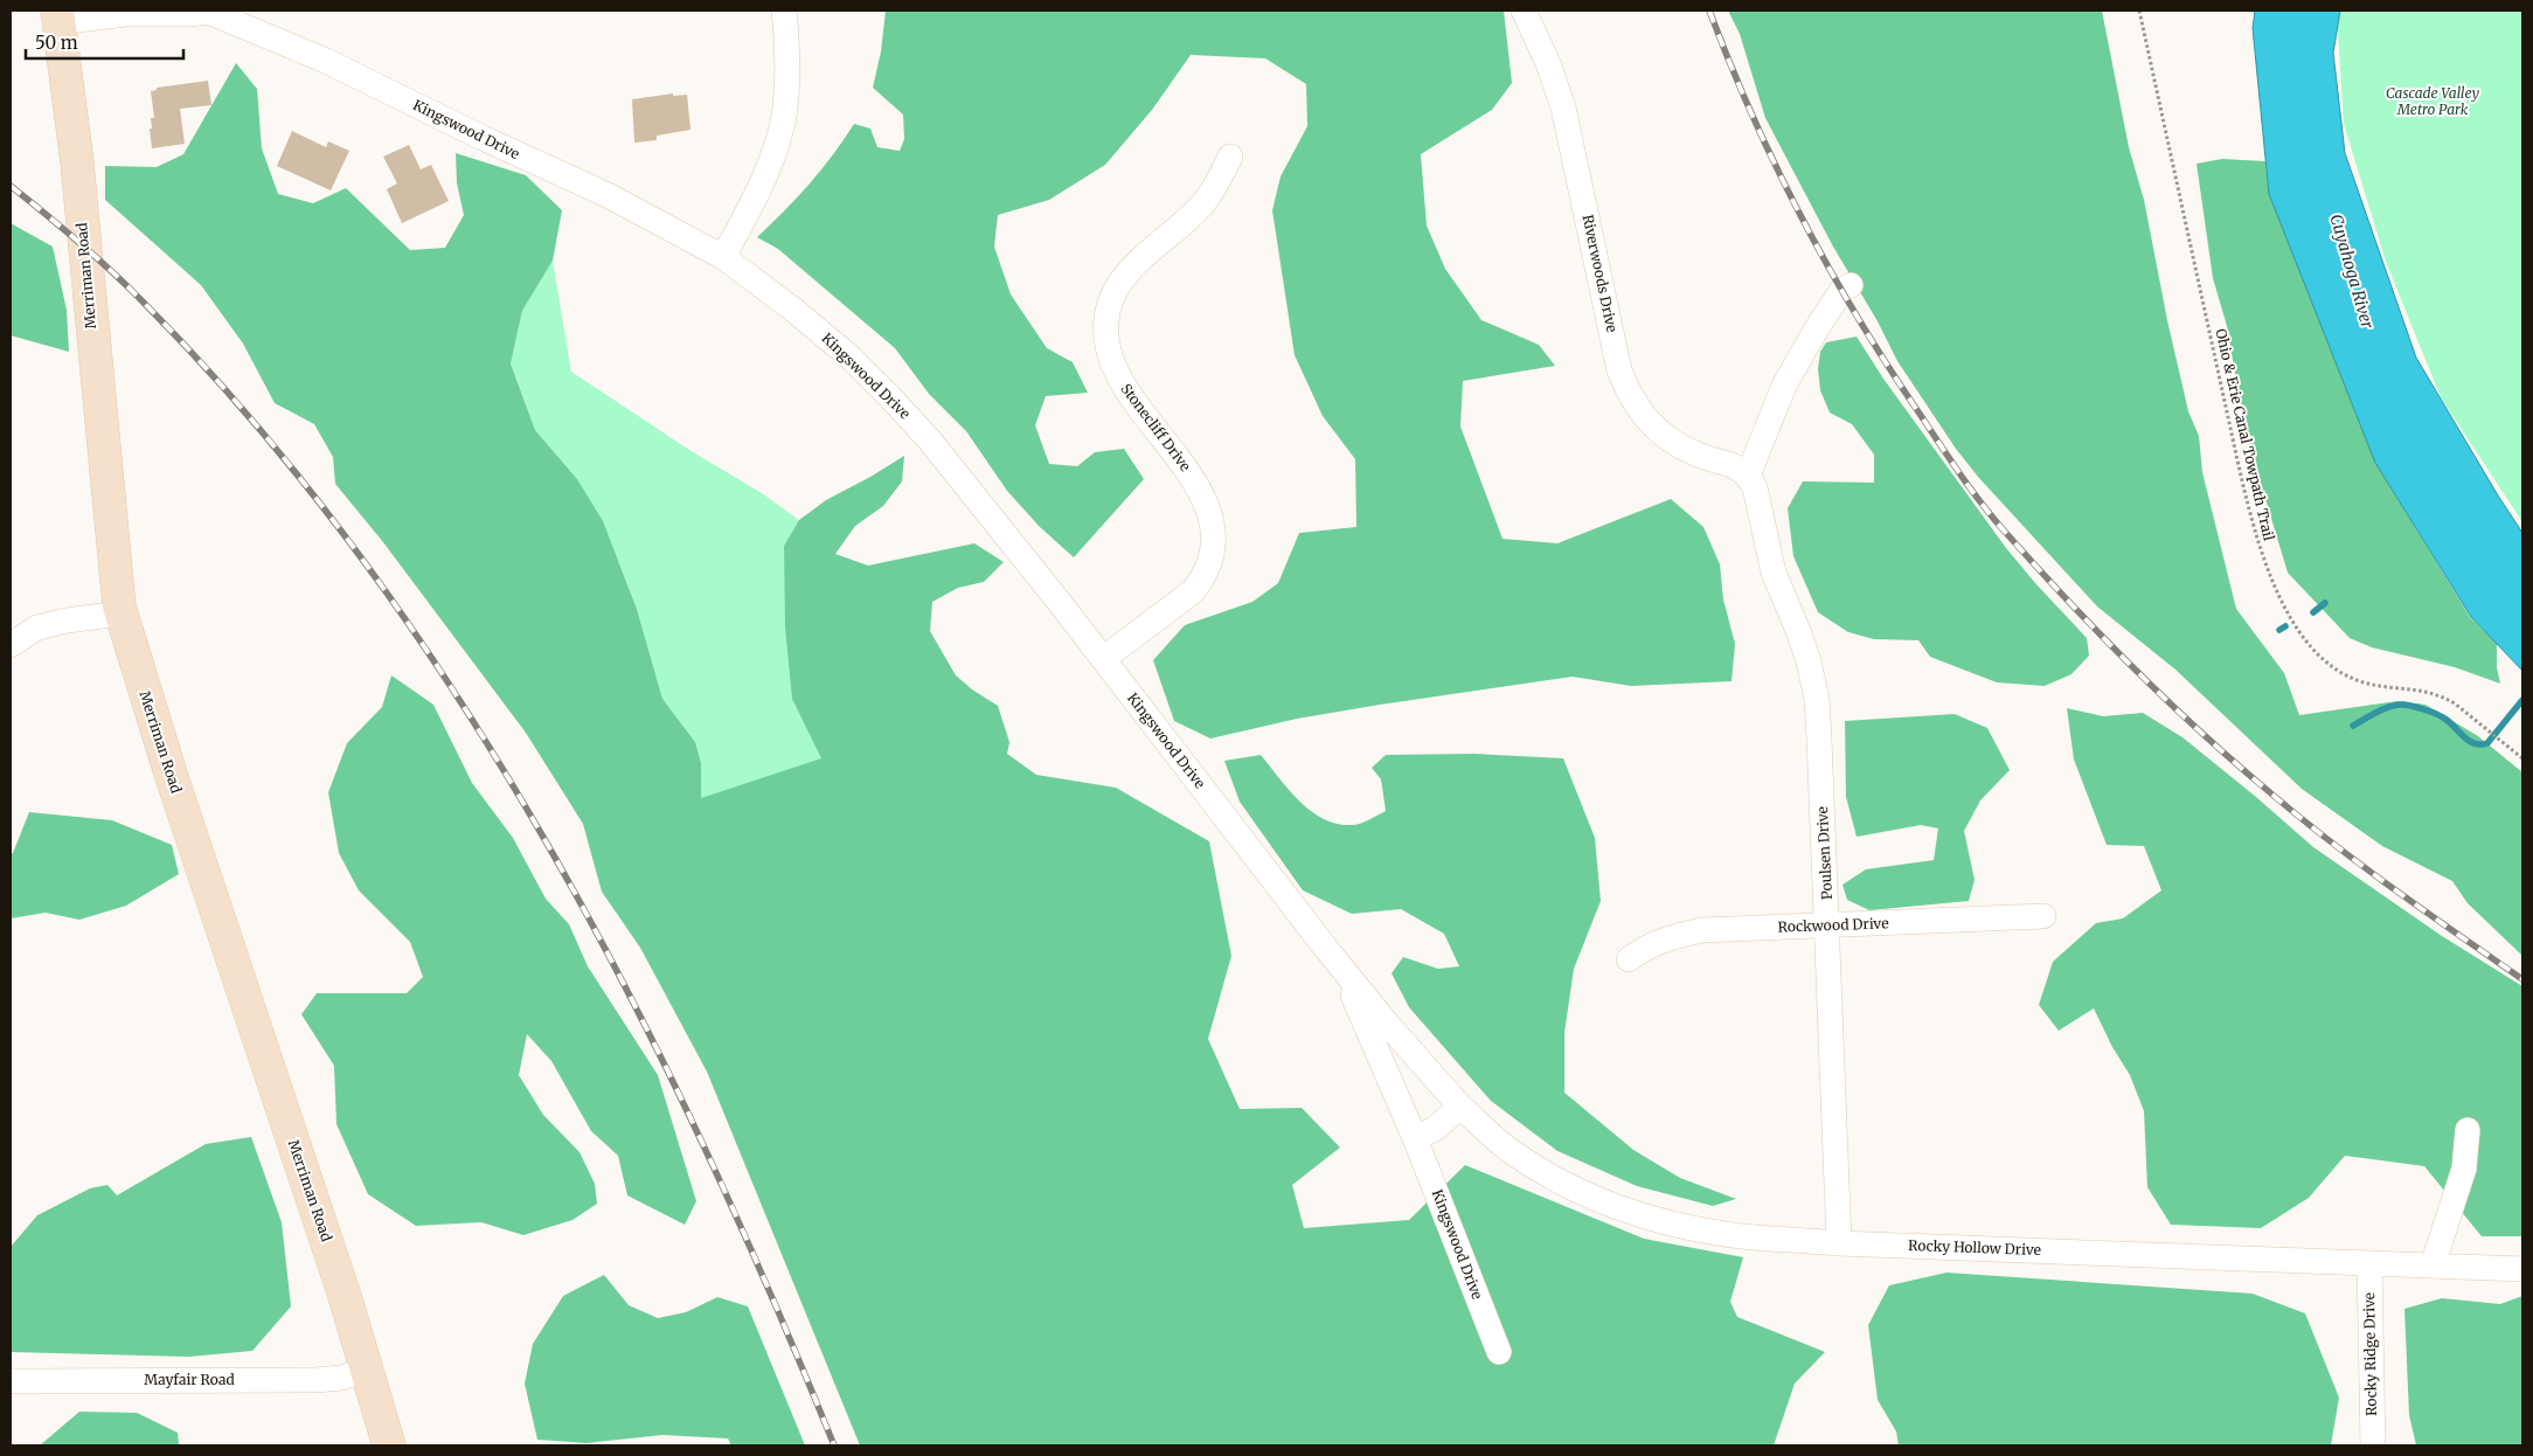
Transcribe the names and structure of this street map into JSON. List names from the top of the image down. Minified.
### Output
{"streets":{"main road":["Merriman Road"],"street":["Kingswood Drive","Riverwoods Drive","Stonecliff Drive","Poulsen Drive","Rockwood Drive","Rocky Hollow Drive","Rocky Ridge Drive","Mayfair Road"],"path":["Ohio & Erie Canal Towpath Trail"]},"crossings":[["Kingswood Drive","Merriman Road"],["Kingswood Drive","Stonecliff Drive"],["Kingswood Drive","Rocky Hollow Drive"],["Riverwoods Drive","Poulsen Drive"],["Merriman Road","Mayfair Road"],["Poulsen Drive","Rockwood Drive"],["Poulsen Drive","Rocky Hollow Drive"],["Rocky Hollow Drive","Rocky Ridge Drive"]],"water":["Cuyahoga River"],"parks":["Cascade Valley Metro Park"],"scale_bar":"50 m"}
